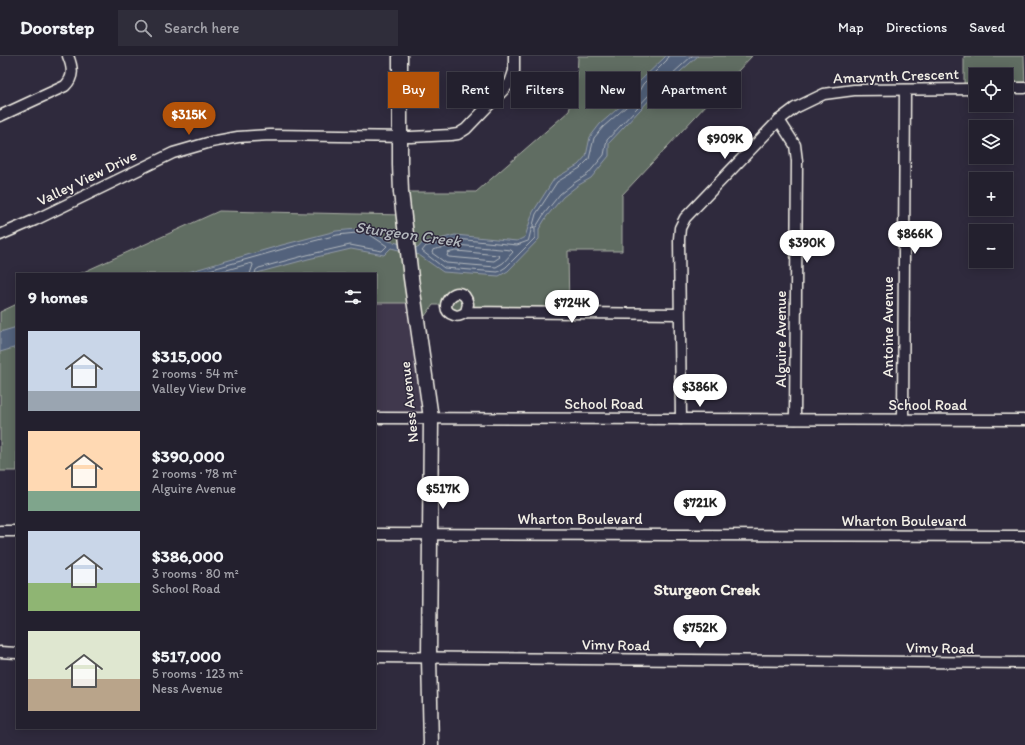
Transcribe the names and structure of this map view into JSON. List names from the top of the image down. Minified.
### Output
{"streets":{"street":["Amarynth Crescent","Valley View Drive","Antoine Avenue","Alguire Avenue","Ness Avenue","School Road","Wharton Boulevard","Vimy Road"]},"crossings":[["Amarynth Crescent","Antoine Avenue"],["Amarynth Crescent","Alguire Avenue"],["Amarynth Crescent","School Road"],["Valley View Drive","Ness Avenue"],["Antoine Avenue","School Road"],["Alguire Avenue","School Road"],["Ness Avenue","School Road"],["Ness Avenue","Wharton Boulevard"],["Ness Avenue","Vimy Road"]],"districts":["Sturgeon Creek"],"water":["Sturgeon Creek"],"page":{"header":"Doorstep","search":"Search here","nav":["Map","Directions","Saved"],"map_buttons":["+","−"],"chip":["Buy","Rent","Filters","New","Apartment"],"price":["$315K","$909K","$866K","$390K","$724K","$386K","$517K","$721K","$752K"],"heading":"9 homes","list":[{"name":"$315,000","note":"2 rooms · 54 m² · Valley View Drive"},{"name":"$390,000","note":"2 rooms · 78 m² · Alguire Avenue"},{"name":"$386,000","note":"3 rooms · 80 m² · School Road"},{"name":"$517,000","note":"5 rooms · 123 m² · Ness Avenue"}]}}
